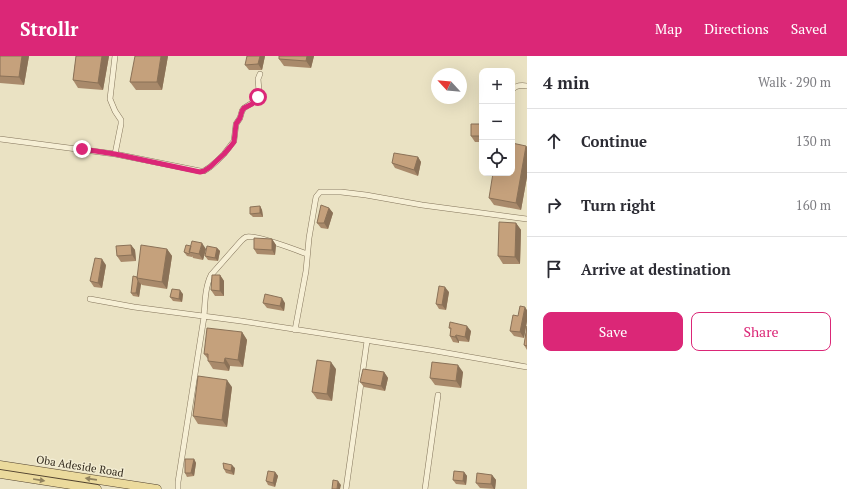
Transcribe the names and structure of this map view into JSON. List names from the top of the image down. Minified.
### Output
{"streets":{"main road":["Oba Adeside Road"]},"one_way":["Oba Adeside Road"],"north":"top left","page":{"header":"Strollr","nav":["Map","Directions","Saved"],"heading":["4 min","Walk · 290 m"],"map_buttons":["+","−"],"list":[["Continue","130 m"],["Turn right","160 m"],"Arrive at destination"],"buttons":["Save","Share"]}}
